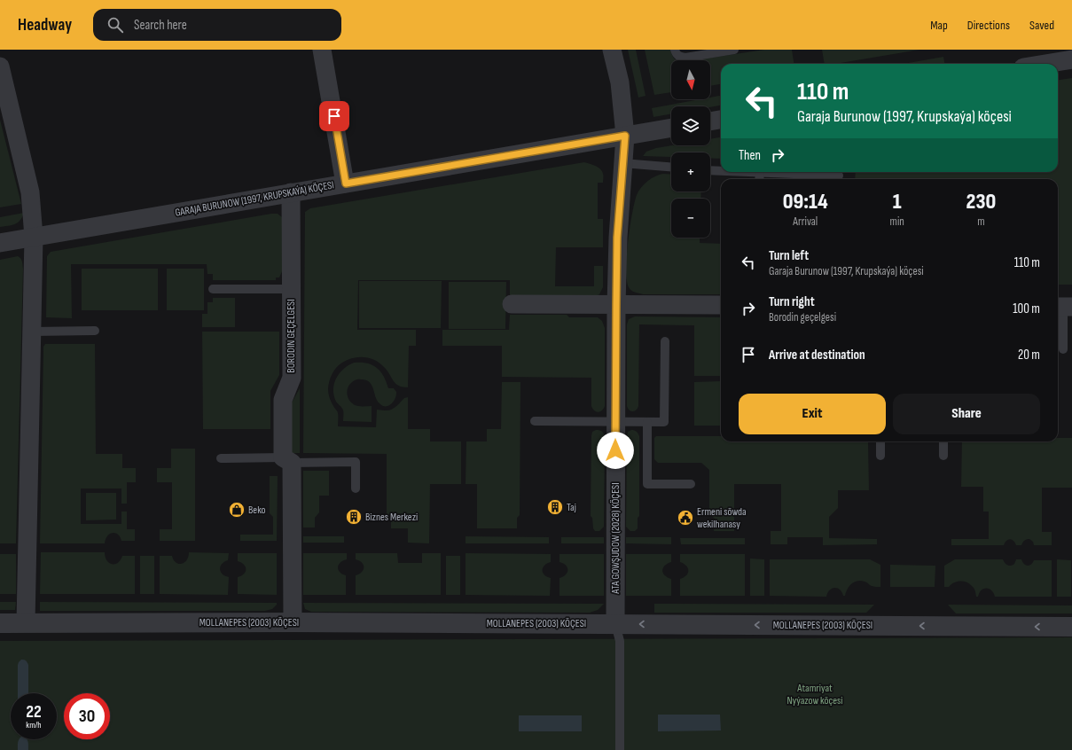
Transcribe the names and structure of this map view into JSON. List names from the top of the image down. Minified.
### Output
{"streets":{"street":["GARAJA BURUNOW (1997, KRUPSKAÝA) KÖÇESI","BORODIN GEÇELGESI","ATA GOWŞUDOW (2028) KÖÇESI","MOLLANEPES (2003) KÖÇESI"]},"crossings":[["GARAJA BURUNOW (1997, KRUPSKAÝA) KÖÇESI","BORODIN GEÇELGESI"],["GARAJA BURUNOW (1997, KRUPSKAÝA) KÖÇESI","ATA GOWŞUDOW (2028) KÖÇESI"],["BORODIN GEÇELGESI","MOLLANEPES (2003) KÖÇESI"],["ATA GOWŞUDOW (2028) KÖÇESI","MOLLANEPES (2003) KÖÇESI"]],"one_way":["MOLLANEPES (2003) KÖÇESI"],"parks":["Atamriyat Nyýazow köçesi"],"places":{"building":["Taj","Biznes Merkezi"],"shop":["Beko"],"public building":["Ermeni söwda wekilhanasy"]},"north":"bottom","page":{"header":"Headway","search":"Search here","nav":["Map","Directions","Saved"],"map_buttons":["+","−"],"turn":["110 m","Garaja Burunow (1997, Krupskaýa) köçesi"],"then":"Then","eta":["09:14","Arrival","1","min","230","m"],"list":[{"name":"Turn left","note":"Garaja Burunow (1997, Krupskaýa) köçesi","value":"110 m"},{"name":"Turn right","note":"Borodin geçelgesi","value":"100 m"},{"name":"Arrive at destination","value":"20 m"}],"buttons":["Exit","Share"],"speed":"22 km/h","limit":"30"}}
